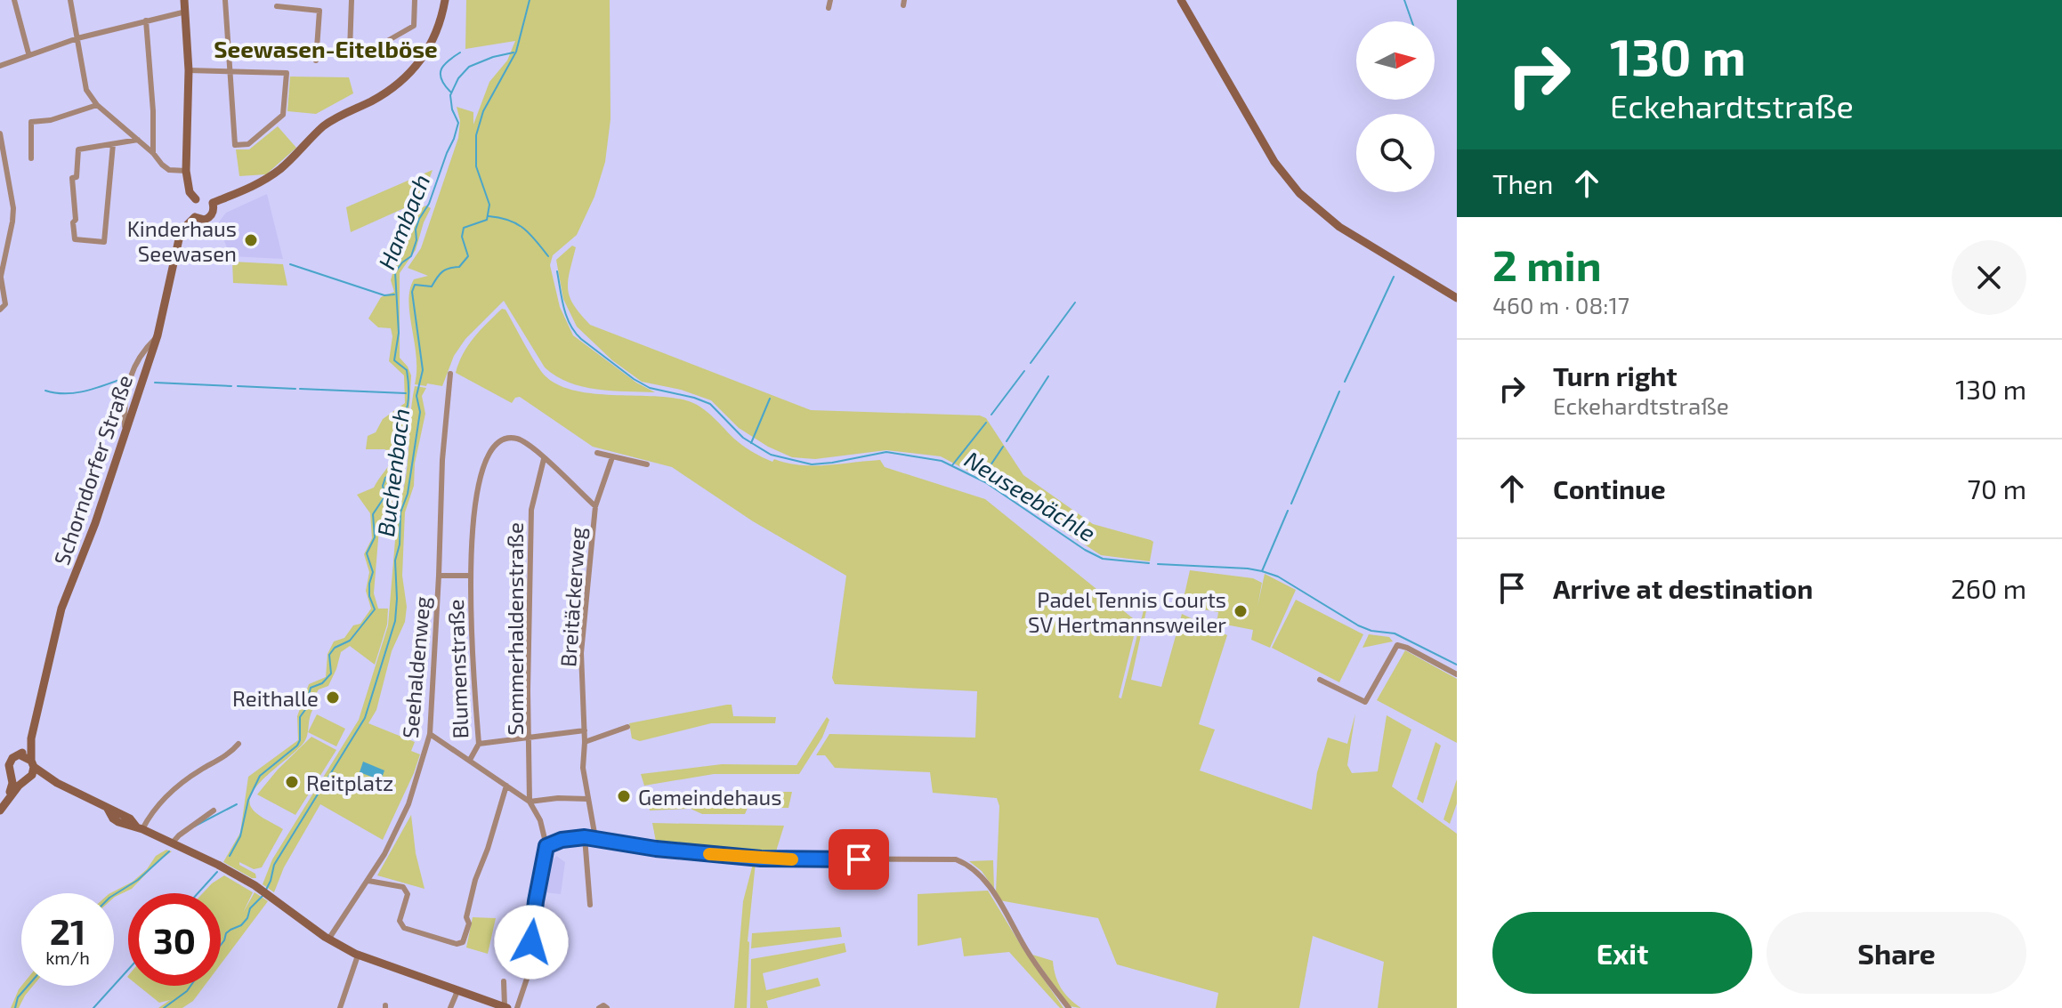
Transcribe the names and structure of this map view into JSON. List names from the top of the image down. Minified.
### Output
{"streets":{"street":["Schorndorfer Straße","Breitäckerweg","Sommerhaldenstraße","Seehaldenweg","Blumenstraße"]},"crossings":[["Breitäckerweg","Blumenstraße"],["Sommerhaldenstraße","Blumenstraße"],["Seehaldenweg","Blumenstraße"]],"districts":["Seewasen-Eitelböse"],"water":["Hambach","Buchenbach","Neuseebächle"],"places":["Kinderhaus Seewasen","Padel Tennis Courts SV Hertmannsweiler","Reithalle","Reitplatz","Gemeindehaus"],"north":"right","page":{"turn":["130 m","Eckehardtstraße"],"then":"Then","heading":["2 min","460 m · 08:17"],"list":[{"name":"Turn right","note":"Eckehardtstraße","value":"130 m"},{"name":"Continue","value":"70 m"},{"name":"Arrive at destination","value":"260 m"}],"speed":"21 km/h","limit":"30","buttons":["Exit","Share"]}}
